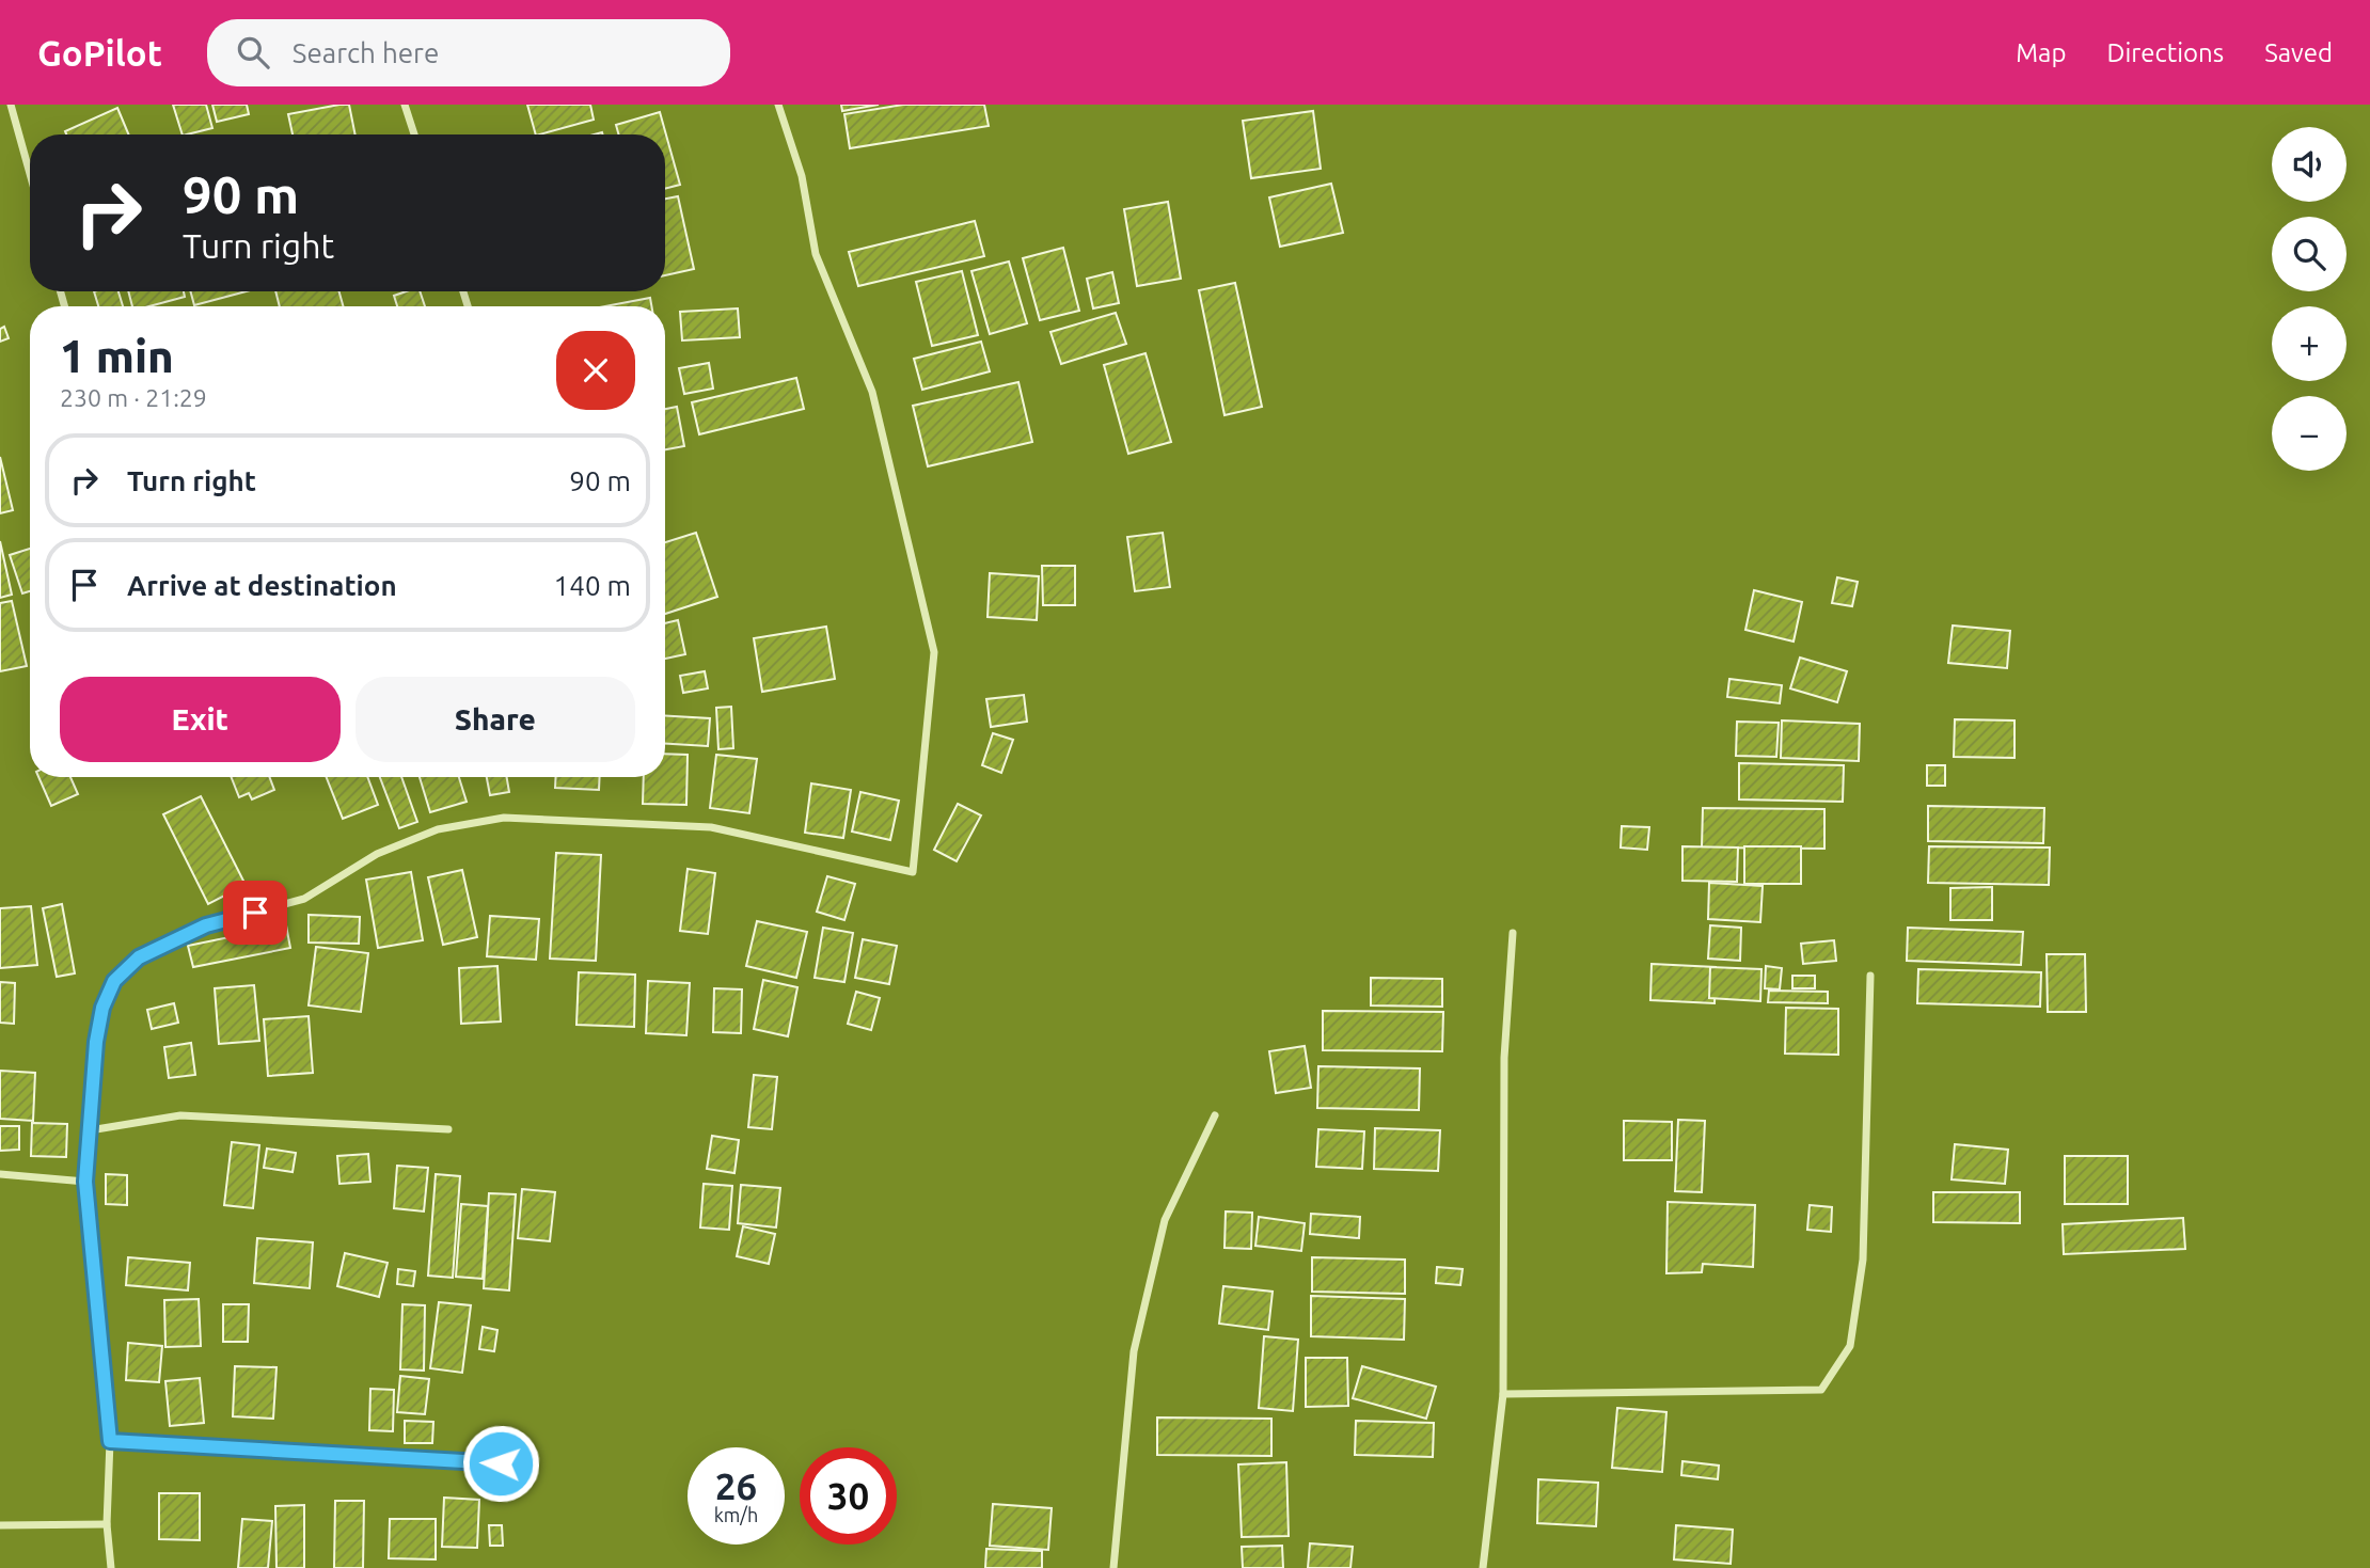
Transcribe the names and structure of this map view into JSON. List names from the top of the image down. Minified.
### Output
{"page":{"header":"GoPilot","search":"Search here","nav":["Map","Directions","Saved"],"map_buttons":["+","−"],"turn":["90 m","Turn right"],"heading":["1 min","230 m · 21:29"],"list":[{"name":"Turn right","value":"90 m"},{"name":"Arrive at destination","value":"140 m"}],"buttons":["Exit","Share"],"speed":"26 km/h","limit":"30"}}
